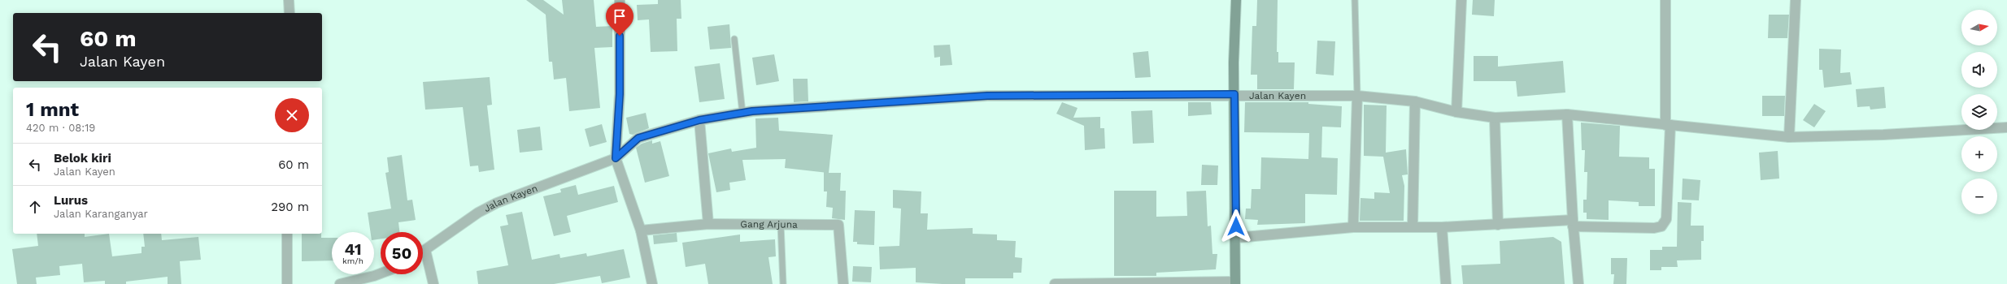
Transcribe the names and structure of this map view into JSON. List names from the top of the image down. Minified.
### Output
{"streets":{"street":["Jalan Kayen","Gang Arjuna"]},"north":"right","page":{"map_buttons":["+","−"],"turn":["60 m","Jalan Kayen"],"heading":["1 mnt","420 m · 08:19"],"list":[{"name":"Belok kiri","note":"Jalan Kayen","value":"60 m"},{"name":"Lurus","note":"Jalan Karanganyar","value":"290 m"}],"speed":"41 km/h","limit":"50"}}
